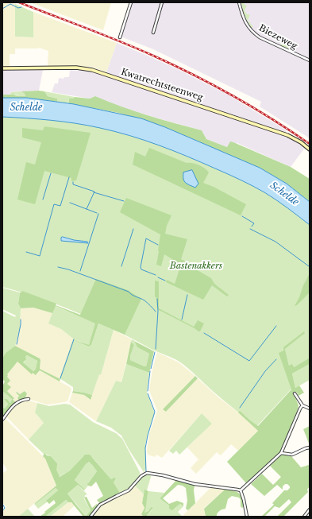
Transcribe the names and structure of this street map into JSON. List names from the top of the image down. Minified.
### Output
{"streets":{"street":["Biezeweg","Kwatrechtsteenweg"]},"water":["Schelde"],"parks":["Bastenakkers"]}
